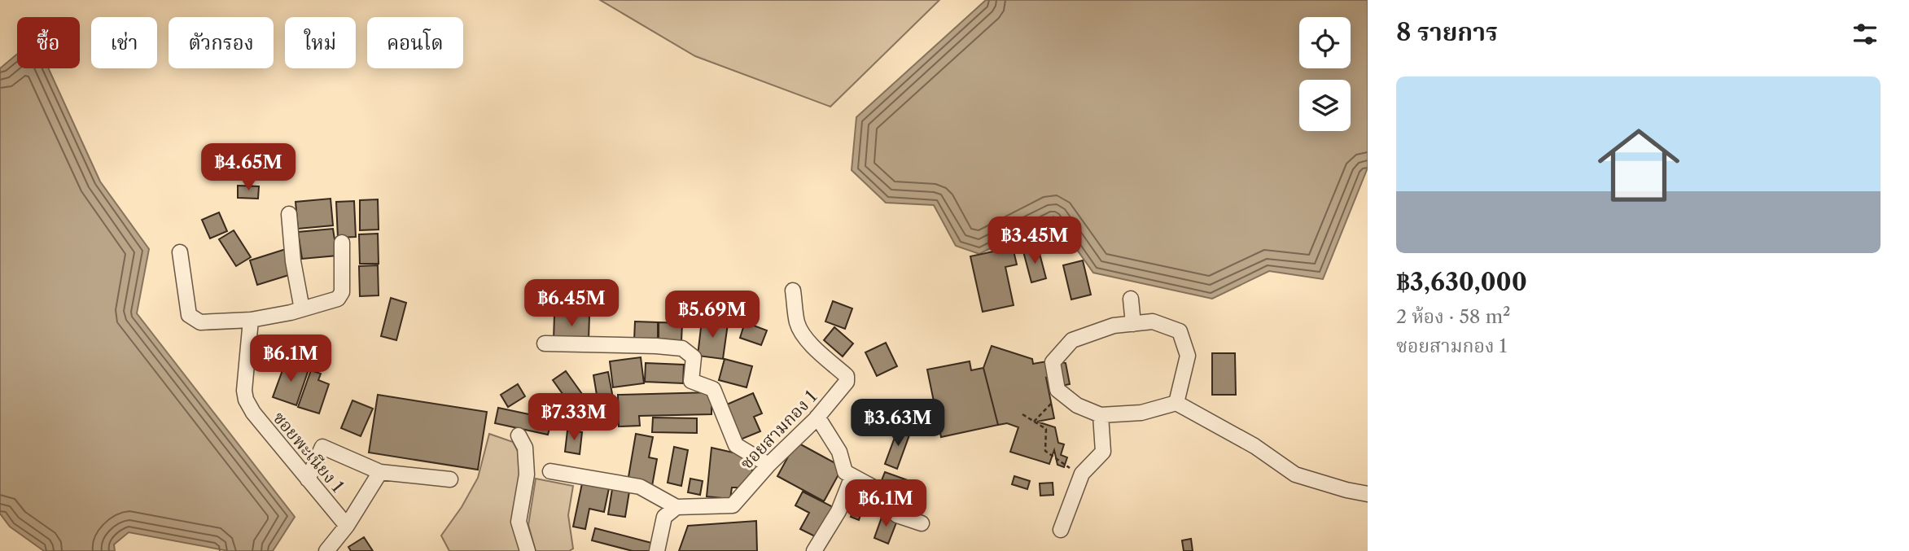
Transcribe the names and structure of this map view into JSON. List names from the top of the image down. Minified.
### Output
{"streets":{"street":["ซอยสามกอง 1","ซอยพะเนียง 1"]},"page":{"heading":"8 รายการ","chip":["ซื้อ","เช่า","ตัวกรอง","ใหม่","คอนโด"],"list":[{"name":"฿3,630,000","note":"2 ห้อง · 58 m² · ซอยสามกอง 1"}],"price":["฿4.65M","฿3.45M","฿6.45M","฿5.69M","฿6.1M","฿7.33M","฿3.63M","฿6.1M"]}}
